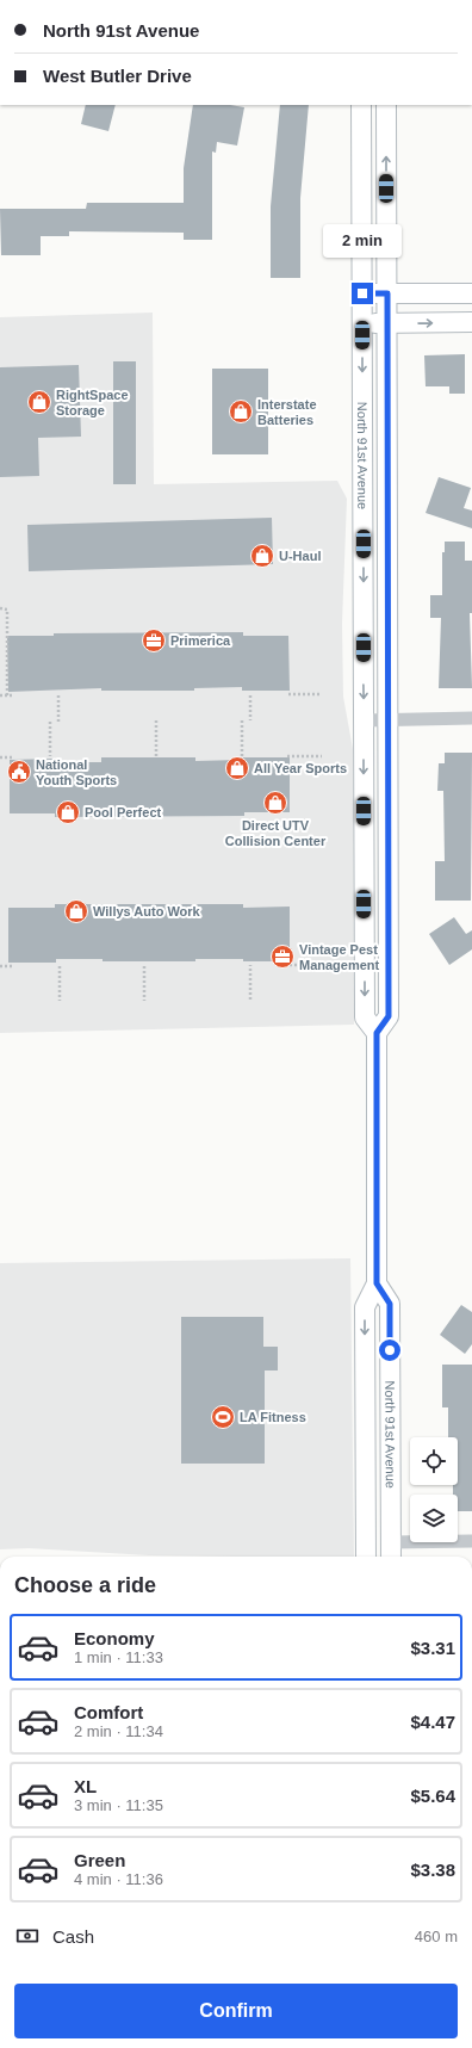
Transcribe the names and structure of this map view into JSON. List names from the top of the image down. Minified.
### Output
{"streets":{"main road":["North 91st Avenue"]},"places":{"shop":["RightSpace Storage","Interstate Batteries","U-Haul","All Year Sports","Direct UTV Collision Center","Pool Perfect","Willys Auto Work"],"office":["Primerica","Vintage Pest Management"],"public building":["National Youth Sports"],"sports":["LA Fitness"]},"page":{"banner":["North 91st Avenue","West Butler Drive"],"bubble":"2 min","heading":"Choose a ride","list":[{"name":"Economy","note":"1 min · 11:33","value":"$3.31"},{"name":"Comfort","note":"2 min · 11:34","value":"$4.47"},{"name":"XL","note":"3 min · 11:35","value":"$5.64"},{"name":"Green","note":"4 min · 11:36","value":"$3.38"}],"pay":["Cash","460 m"],"buttons":"Confirm"}}
